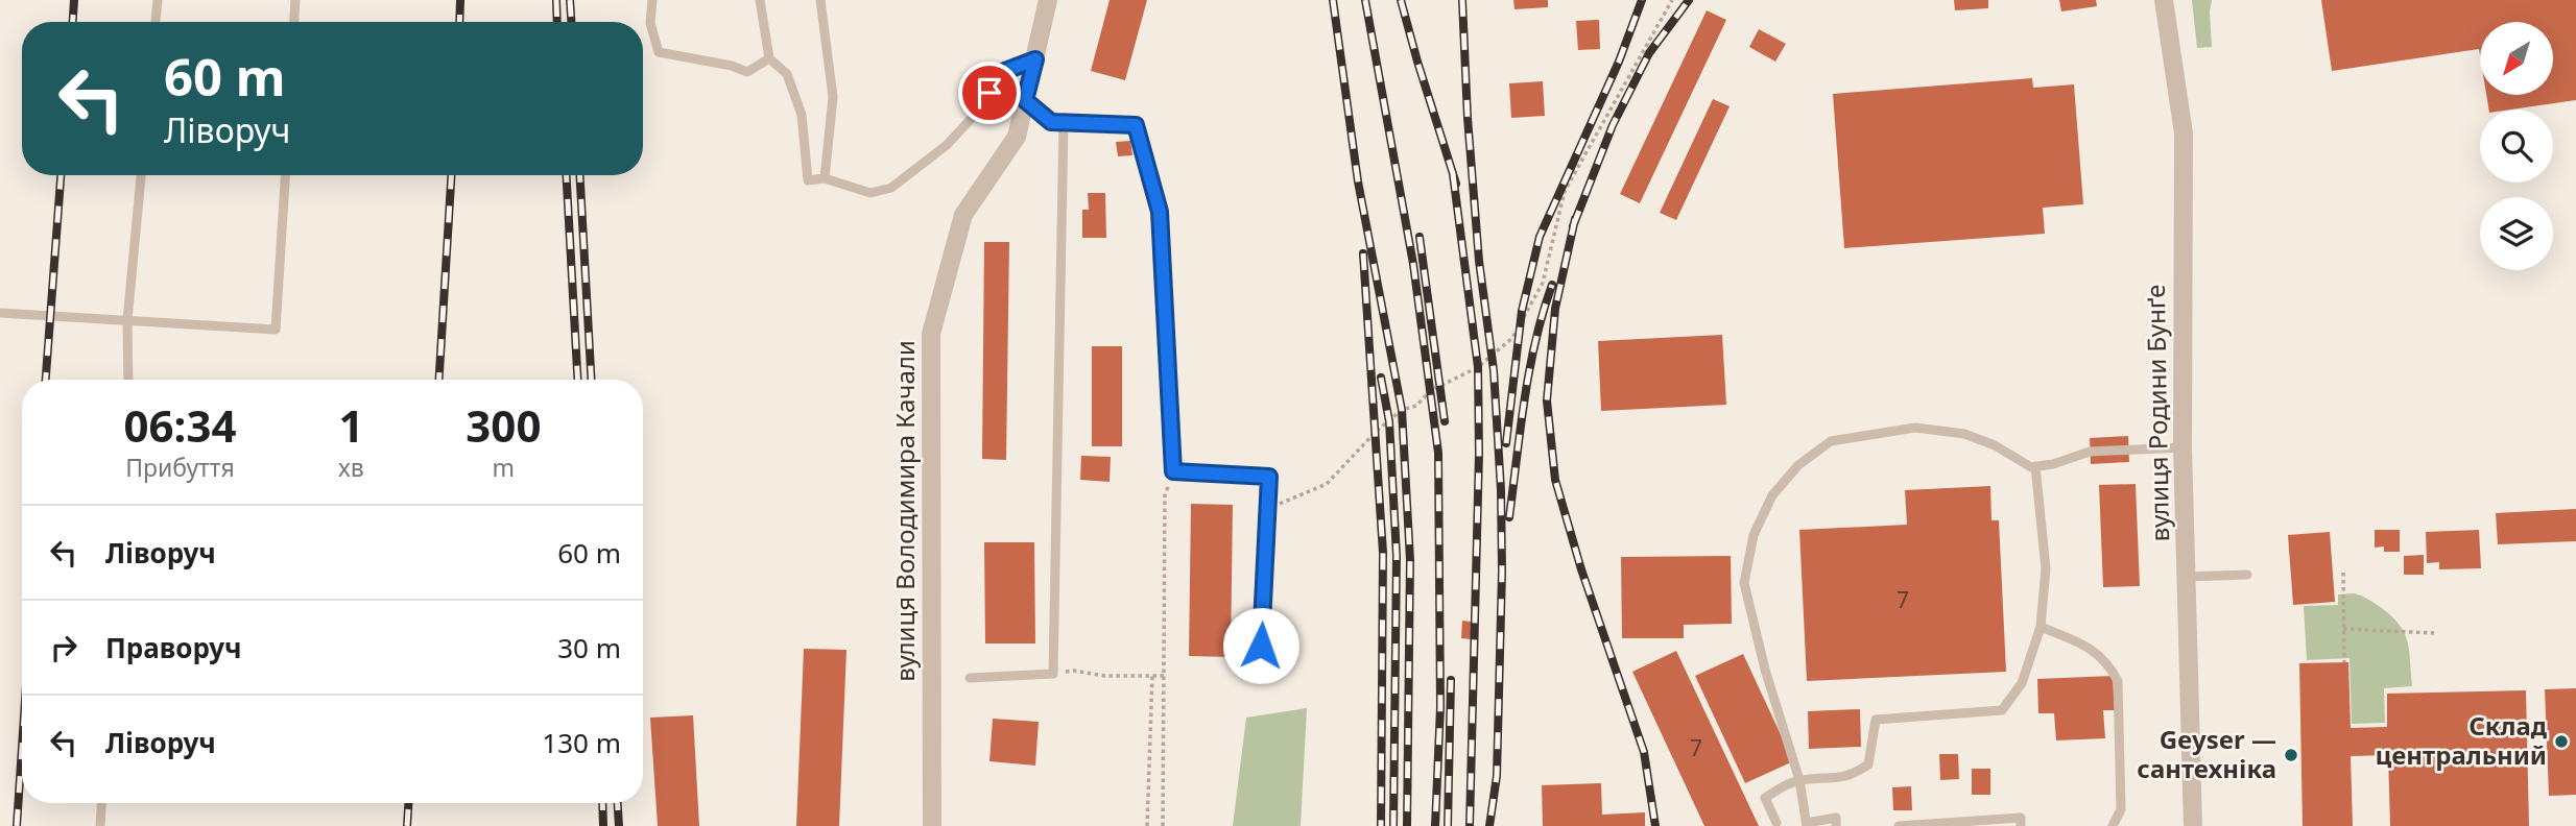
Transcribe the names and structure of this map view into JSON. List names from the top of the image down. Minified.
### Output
{"streets":{"street":["вулиця Родини Бунґе","вулиця Володимира Качали"]},"places":["Склад центральний","Geyser — сантехніка"],"house_numbers":["7","7"],"north":"bottom left","page":{"turn":["60 m","Ліворуч"],"eta":["06:34","Прибуття","1","хв","300","m"],"list":[{"name":"Ліворуч","value":"60 m"},{"name":"Праворуч","value":"30 m"},{"name":"Ліворуч","value":"130 m"}]}}
